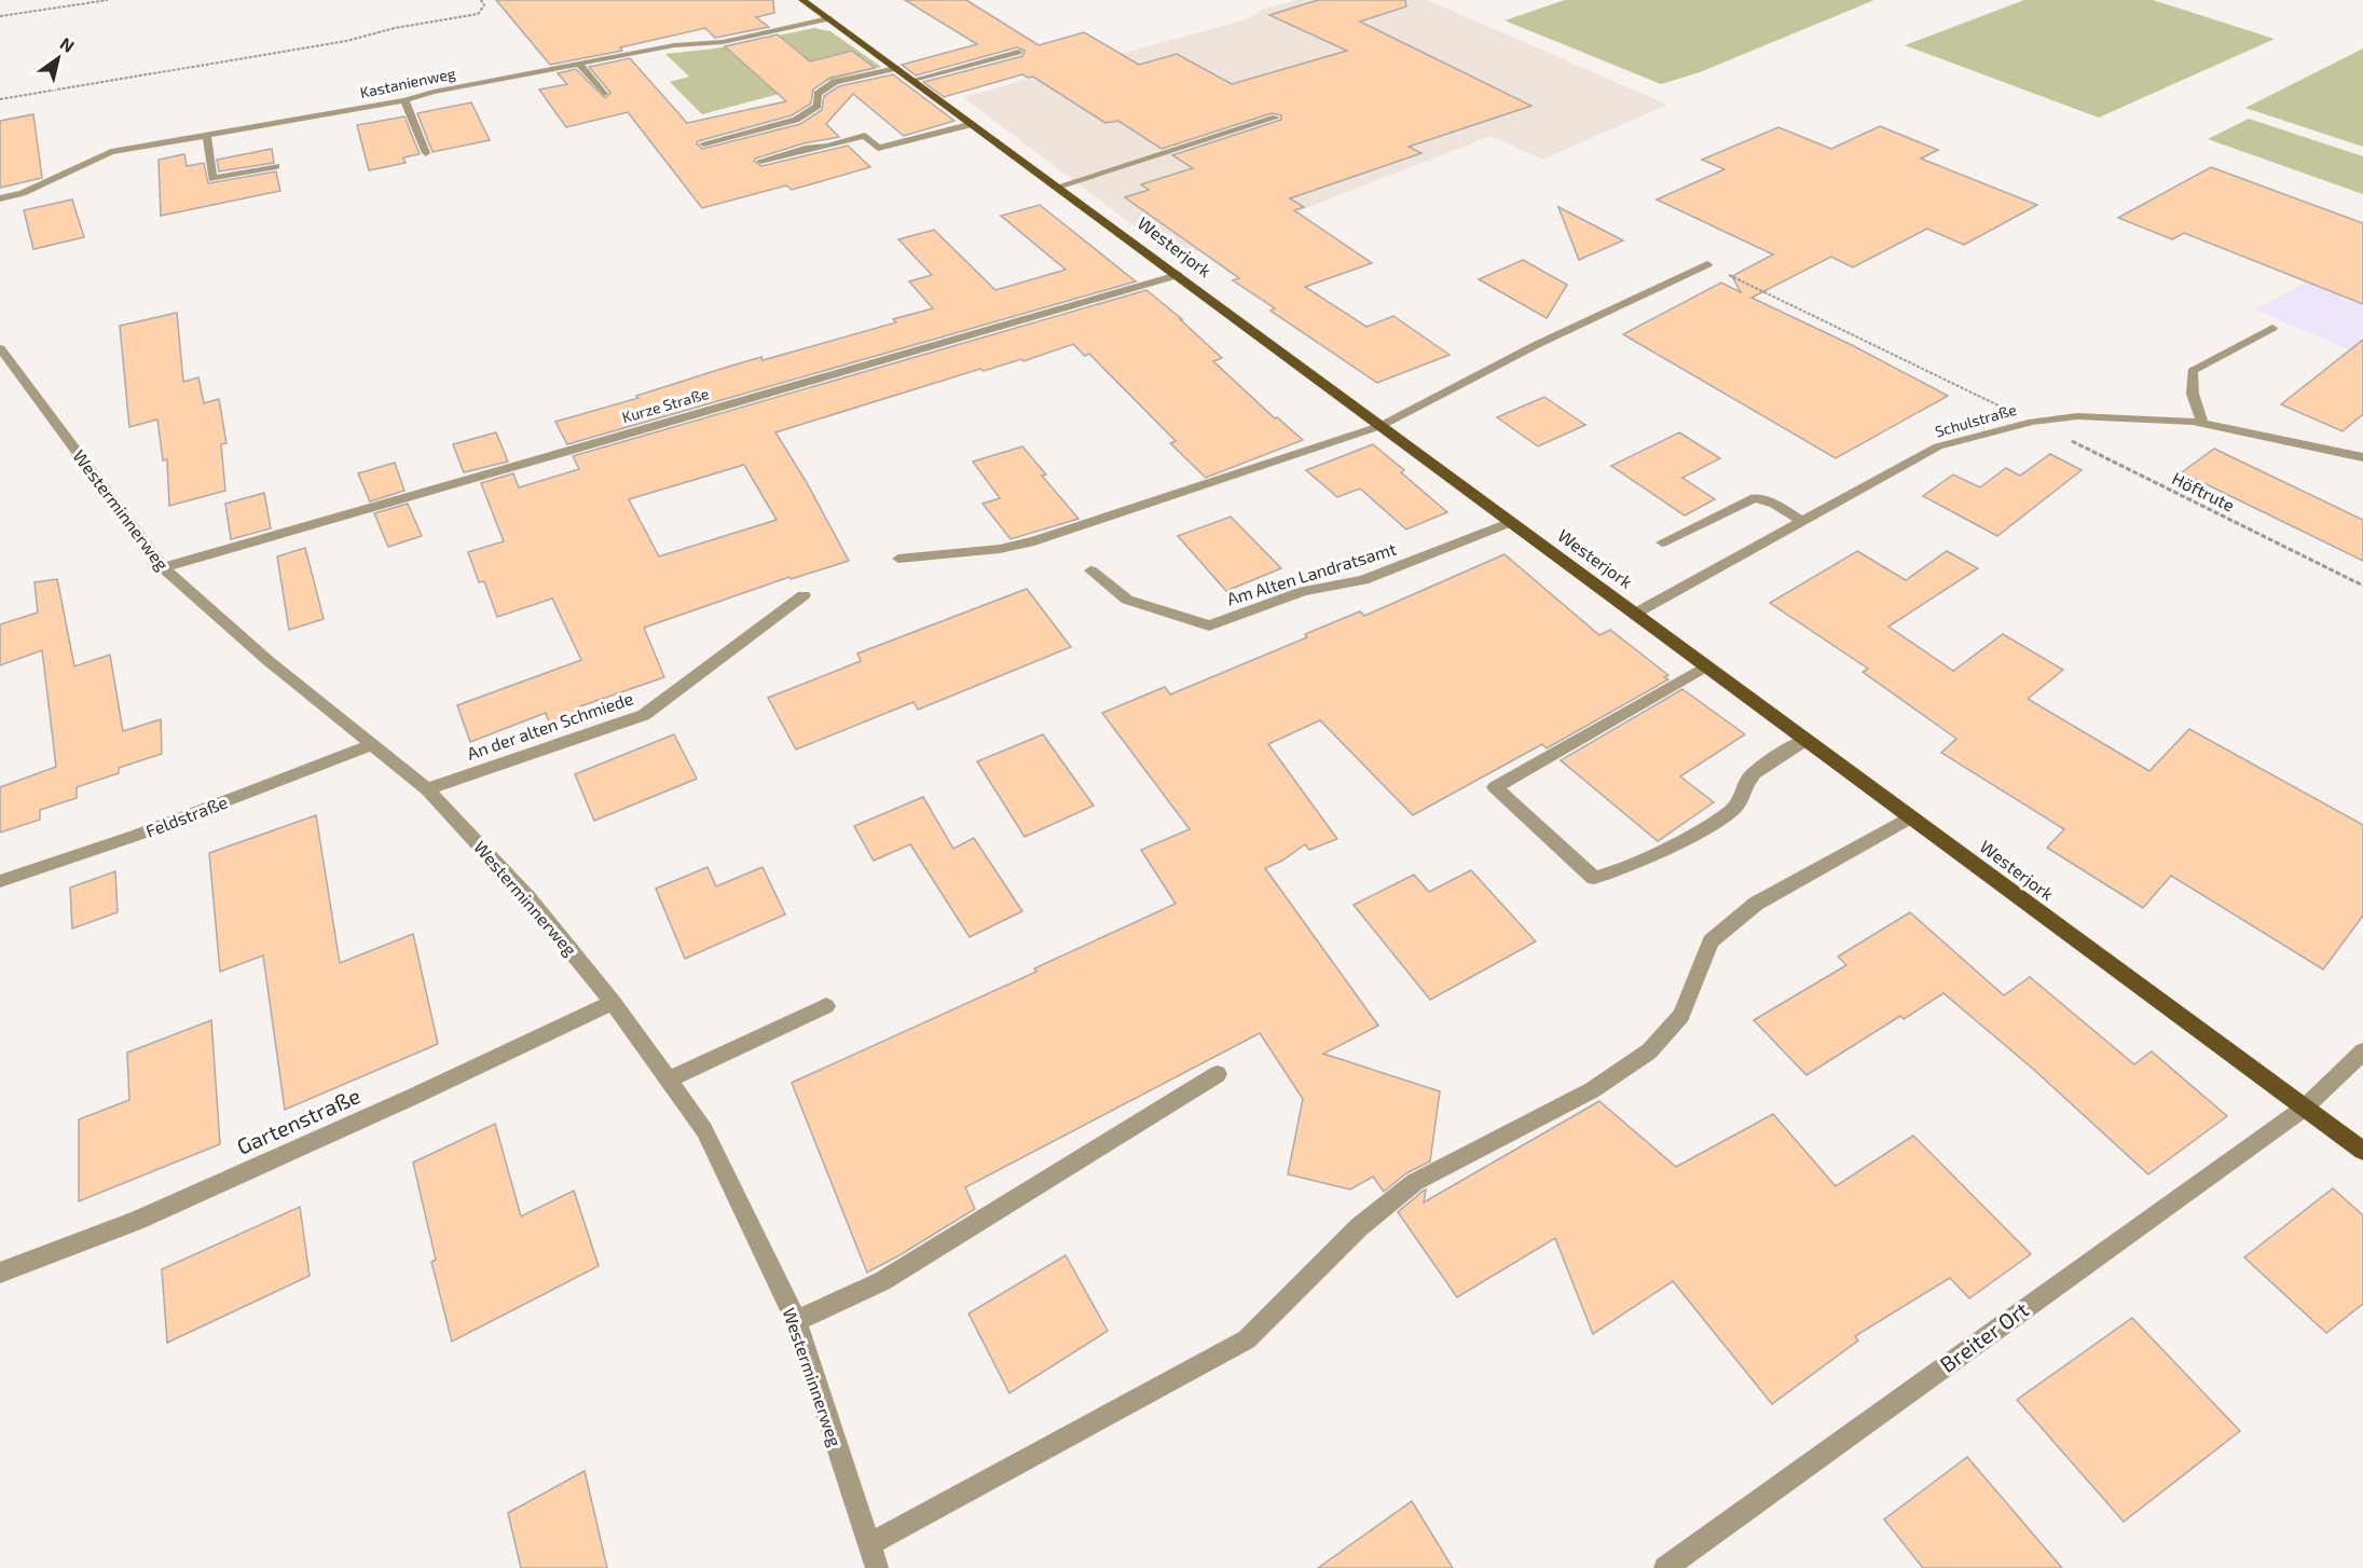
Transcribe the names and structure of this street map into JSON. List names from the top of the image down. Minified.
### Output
{"streets":{"main road":["Westerjork"],"street":["Kastanienweg","Kurze Straße","Schulstraße","Westerminnerweg","Am Alten Landratsamt","An der alten Schmiede","Feldstraße","Gartenstraße","Breiter Ort"],"path":["Höftrute"]},"crossings":[["Kastanienweg","Westerjork"],["Westerjork","Kurze Straße"],["Westerjork","Schulstraße"],["Westerjork","Am Alten Landratsamt"],["Westerjork","Breiter Ort"],["Kurze Straße","Westerminnerweg"],["Schulstraße","Höftrute"],["Westerminnerweg","An der alten Schmiede"],["Westerminnerweg","Feldstraße"],["Westerminnerweg","Gartenstraße"]],"north":"top right"}
